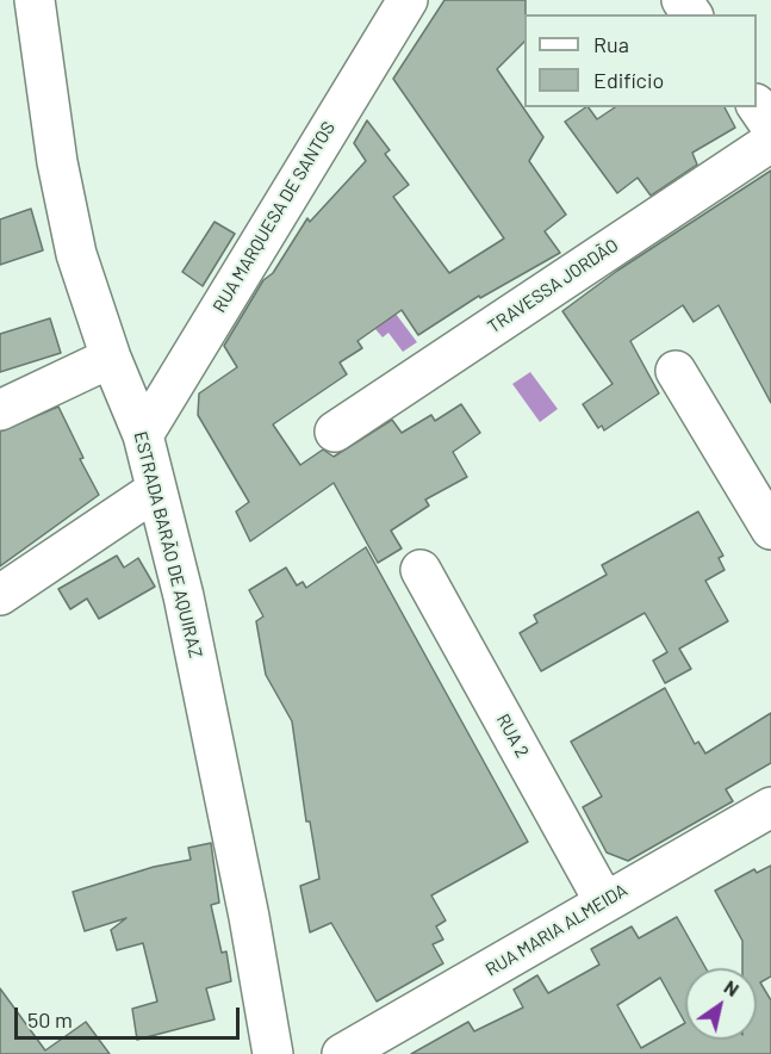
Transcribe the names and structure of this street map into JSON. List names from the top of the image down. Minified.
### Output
{"streets":{"street":["RUA MARQUESA DE SANTOS","TRAVESSA JORDÃO","ESTRADA BARÃO DE AQUIRAZ","RUA 2","RUA MARIA ALMEIDA"]},"crossings":[["RUA MARQUESA DE SANTOS","ESTRADA BARÃO DE AQUIRAZ"],["RUA 2","RUA MARIA ALMEIDA"]],"legend":["Rua","Edifício"],"scale_bar":"50 m","north":"top right"}
